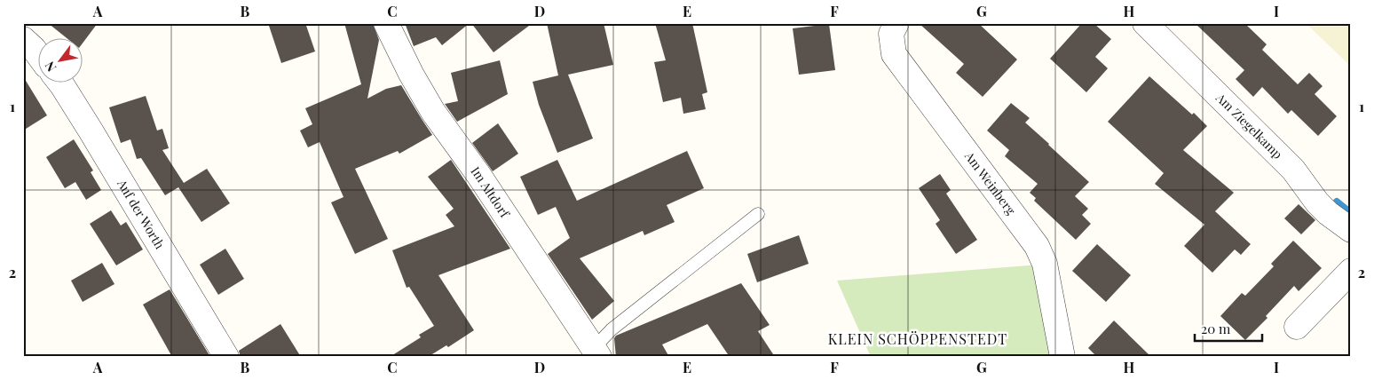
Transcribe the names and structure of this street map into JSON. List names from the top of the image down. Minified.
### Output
{"streets":{"street":["Am Ziegelkamp","Am Weinberg","Im Altdorf","Auf der Worth"]},"districts":["KLEIN SCHÖPPENSTEDT"],"scale_bar":"20 m","north":"bottom left","grid":{"columns":["A","B","C","D","E","F","G","H","I"],"rows":["1","2"]}}
